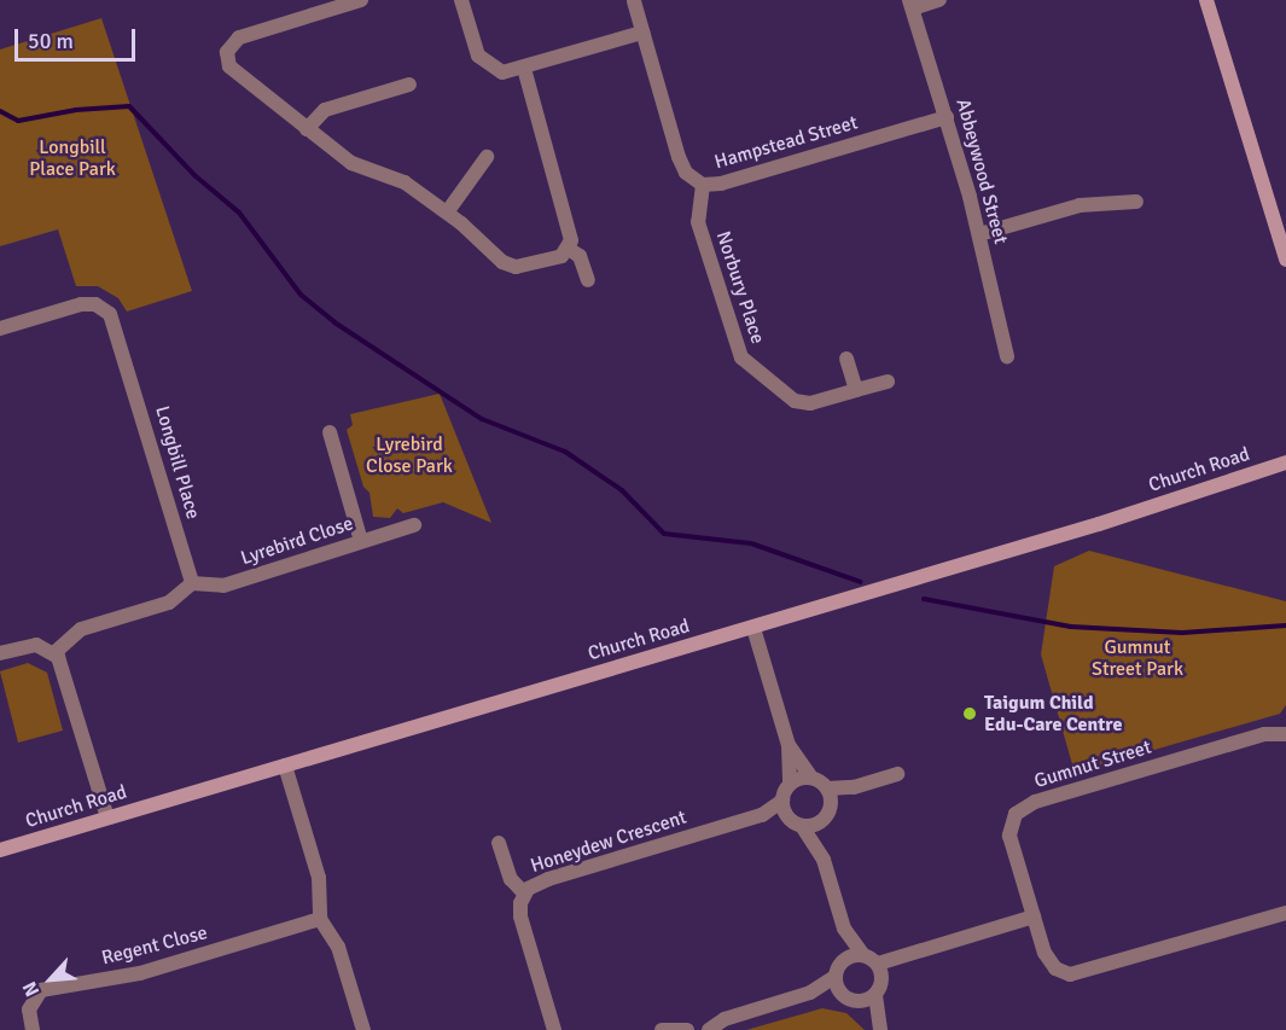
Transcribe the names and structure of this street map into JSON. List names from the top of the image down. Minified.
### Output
{"streets":{"street":["Hampstead Street","Abbeywood Street","Norbury Place","Longbill Place","Church Road","Lyrebird Close","Gumnut Street","Honeydew Crescent","Regent Close"]},"crossings":[["Hampstead Street","Abbeywood Street"],["Hampstead Street","Norbury Place"],["Longbill Place","Lyrebird Close"]],"parks":["Longbill Place Park","Lyrebird Close Park","Gumnut Street Park"],"places":["Taigum Child Edu-Care Centre"],"scale_bar":"50 m","north":"bottom left"}
